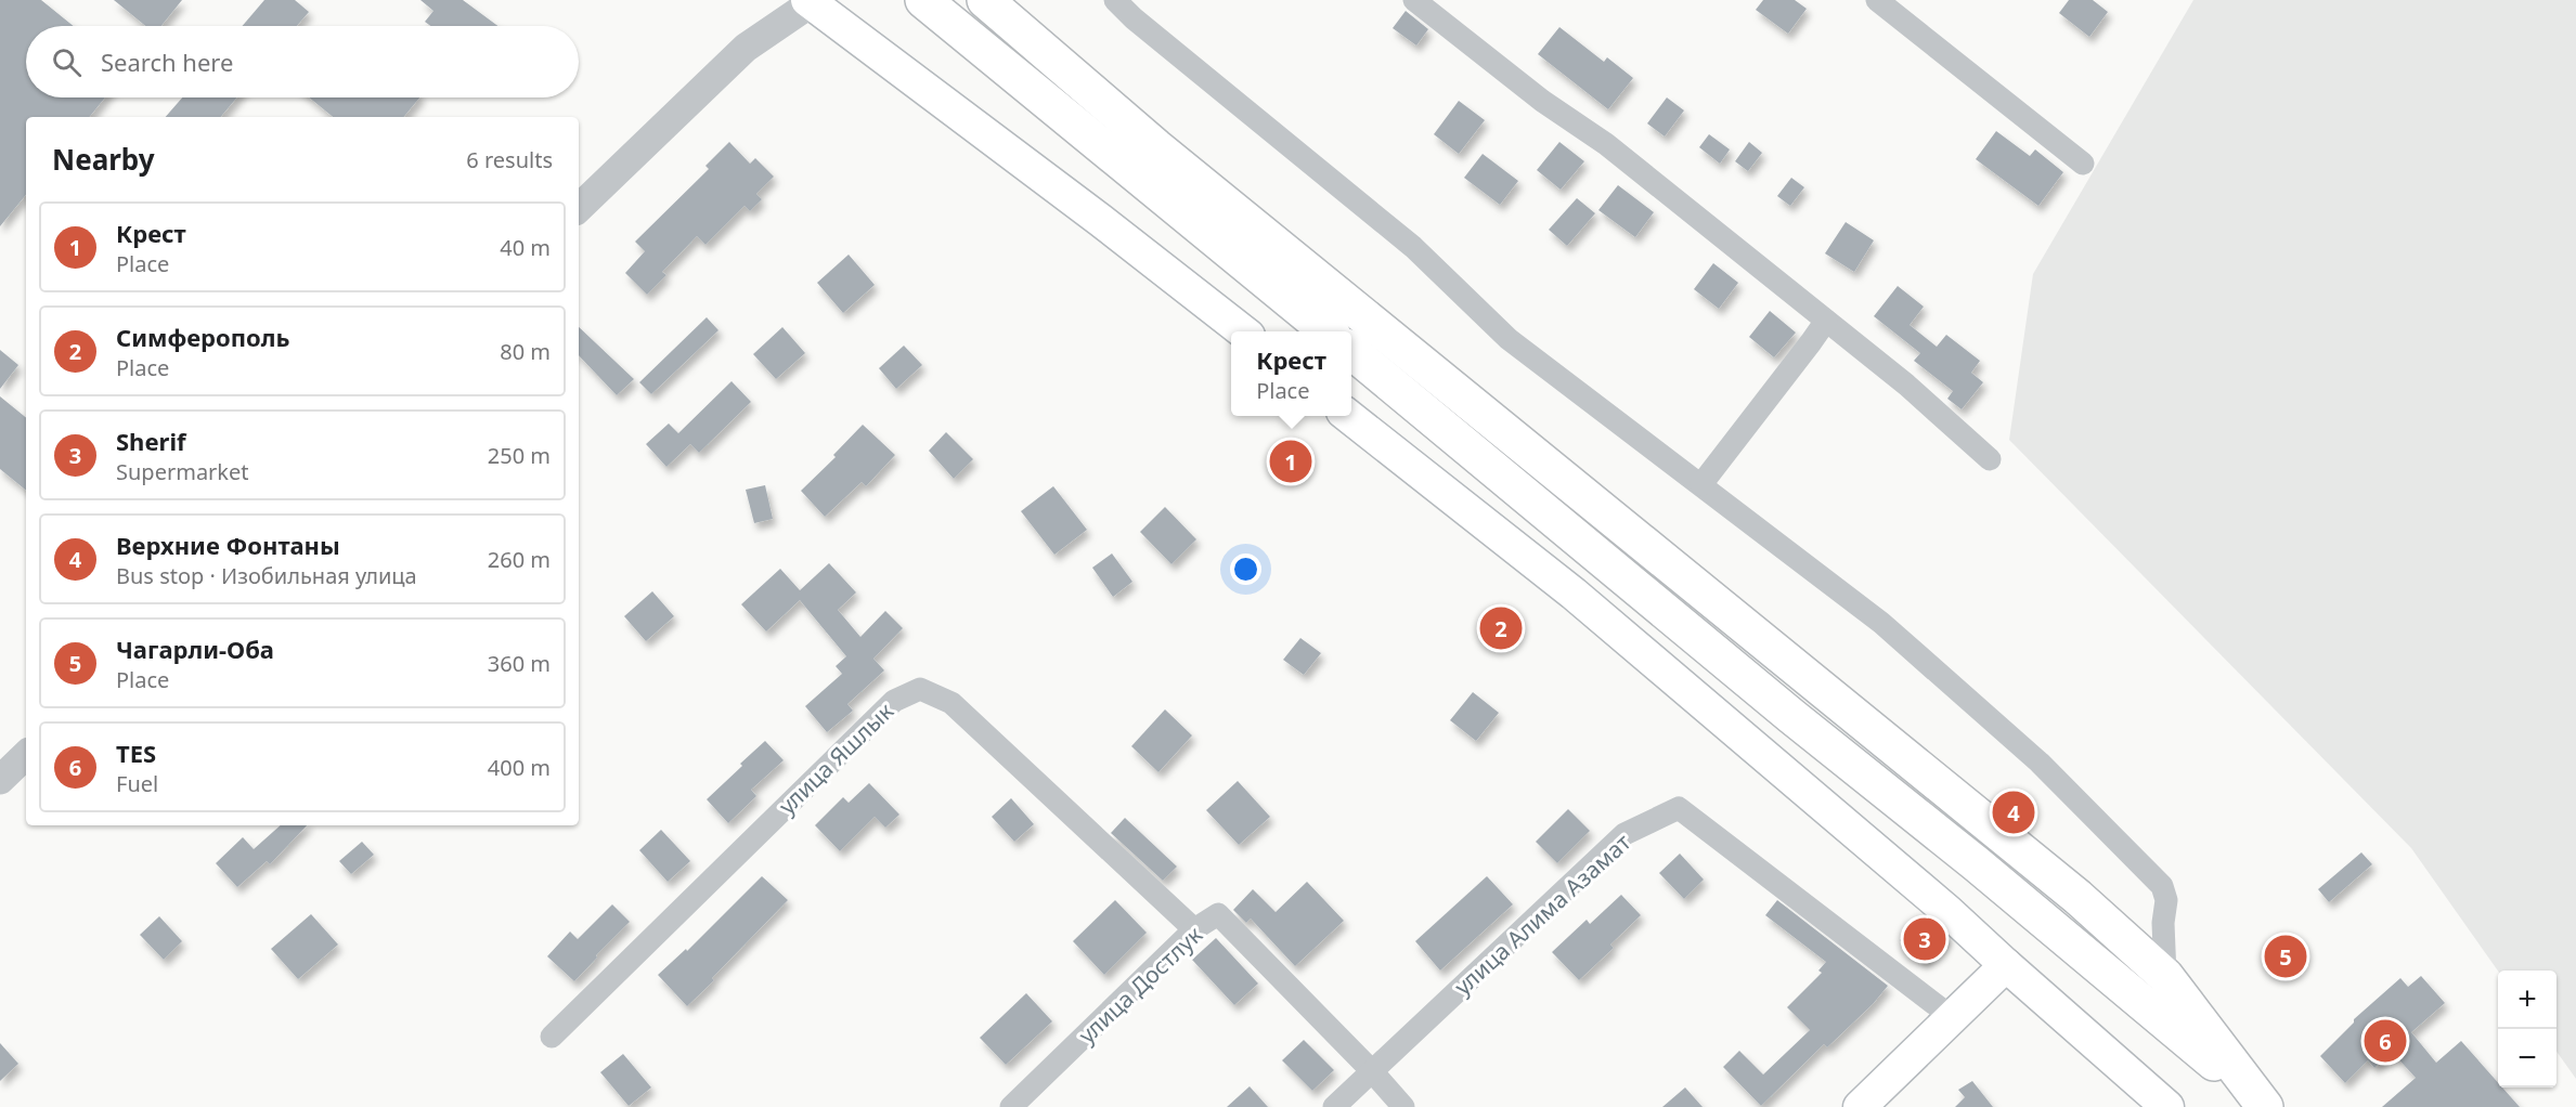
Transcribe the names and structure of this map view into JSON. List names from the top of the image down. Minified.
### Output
{"streets":{"street":["улица Яшлык","улица Алима Азамат","улица Достлук"]},"crossings":[["улица Яшлык","улица Достлук"],["улица Алима Азамат","улица Достлук"]],"page":{"search":"Search here","heading":["Nearby","6 results"],"list":[{"mark":"1","name":"Крест","note":"Place","value":"40 m"},{"mark":"2","name":"Симферополь","note":"Place","value":"80 m"},{"mark":"3","name":"Sherif","note":"Supermarket","value":"250 m"},{"mark":"4","name":"Верхние Фонтаны","note":"Bus stop · Изобильная улица","value":"260 m"},{"mark":"5","name":"Чагарли-Оба","note":"Place","value":"360 m"},{"mark":"6","name":"TES","note":"Fuel","value":"400 m"}],"popup":["Крест","Place"],"pins":["1","2","4","3","5","6"],"map_buttons":["+","−"]}}
